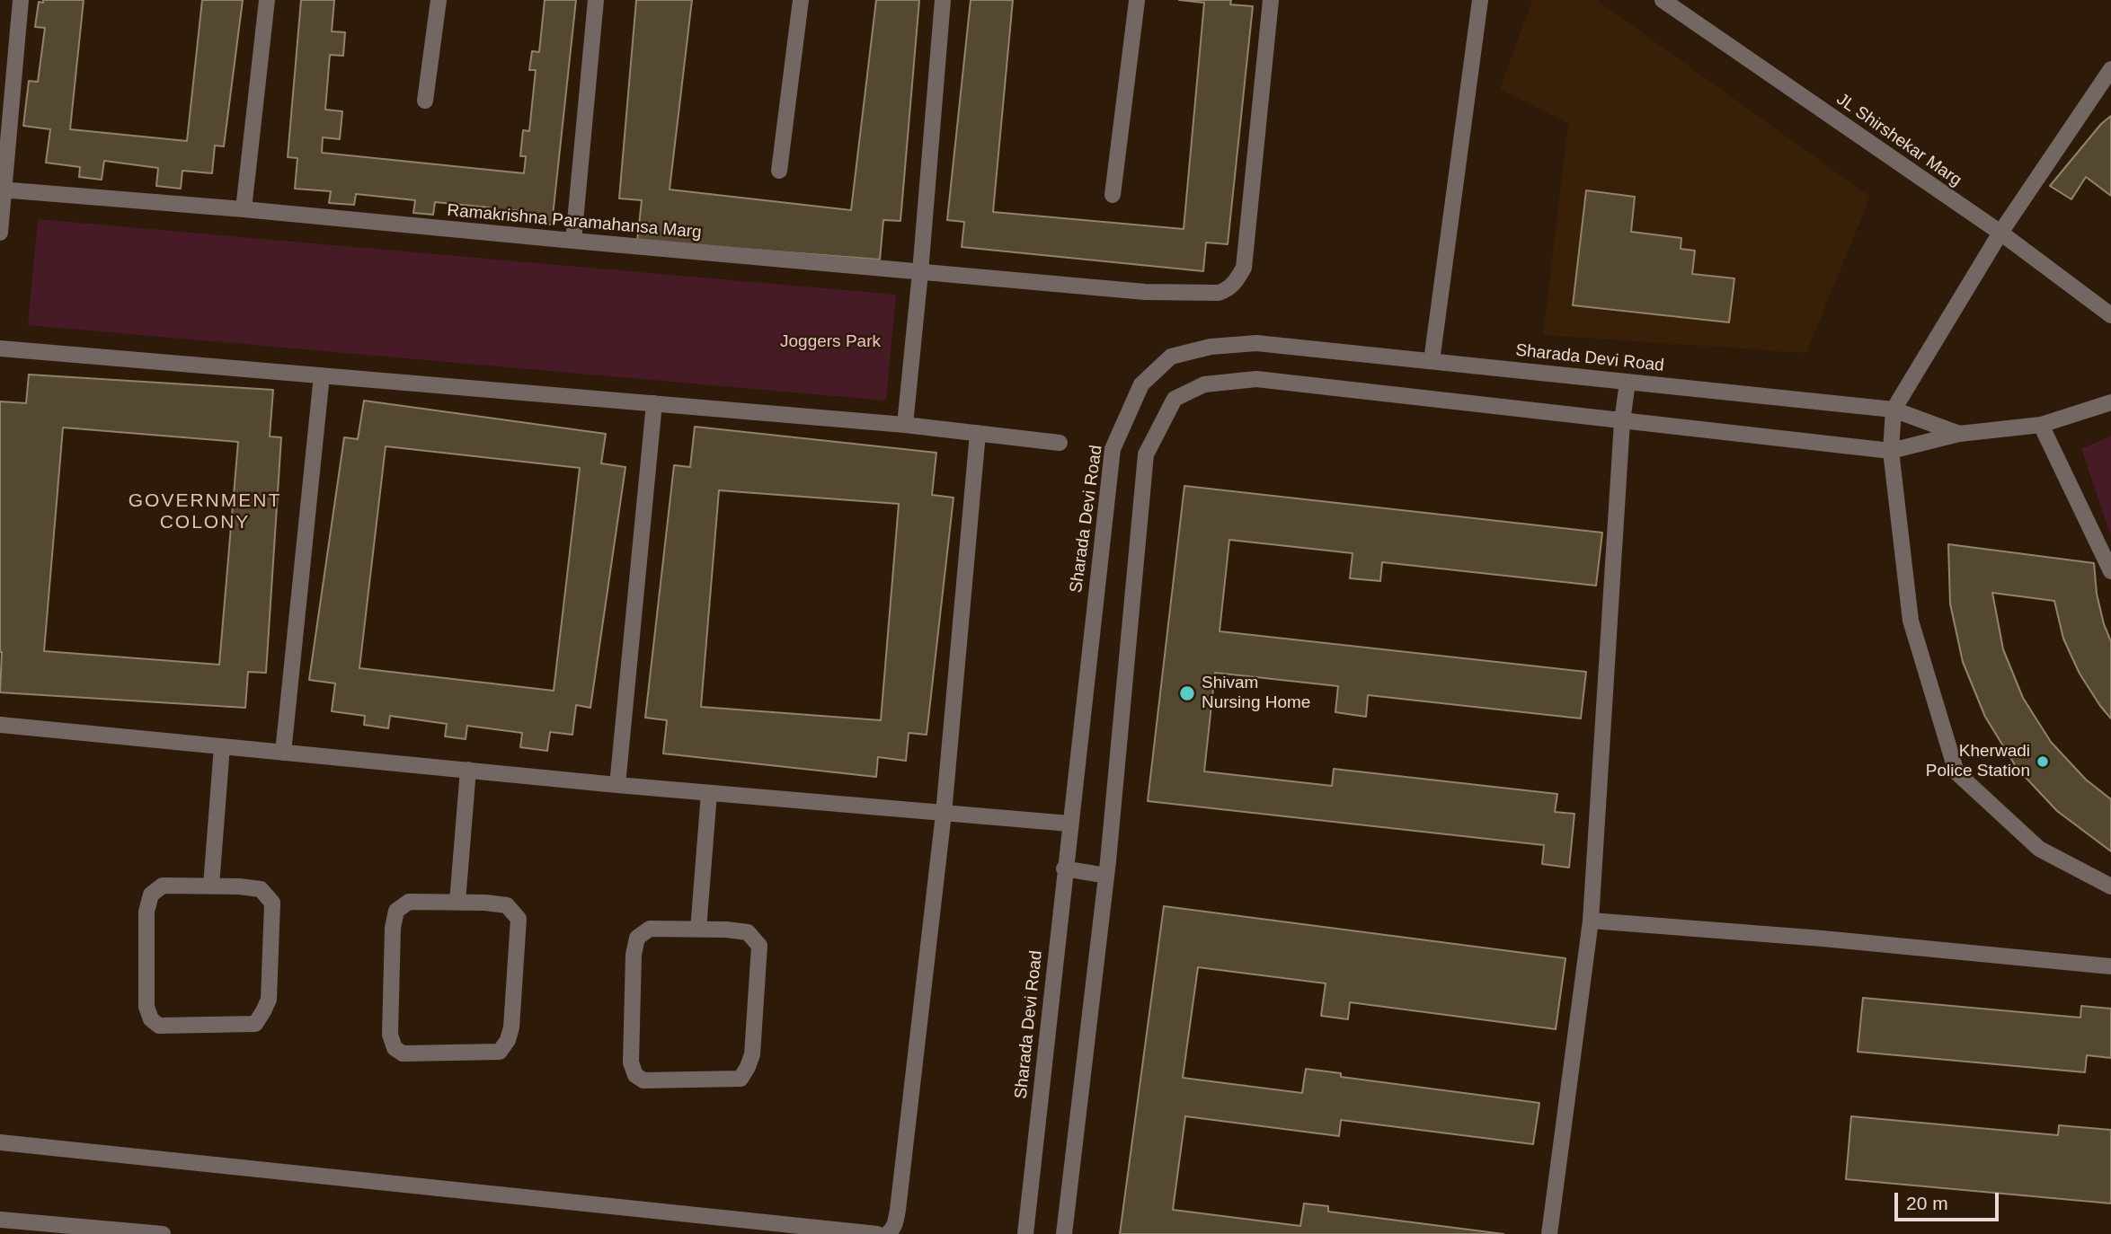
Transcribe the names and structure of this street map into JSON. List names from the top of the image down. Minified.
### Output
{"streets":{"street":["JL Shirshekar Marg","Ramakrishna Paramahansa Marg","Sharada Devi Road"]},"districts":["GOVERNMENT COLONY"],"parks":["Joggers Park"],"places":["Shivam Nursing Home","Kherwadi Police Station"],"scale_bar":"20 m"}
